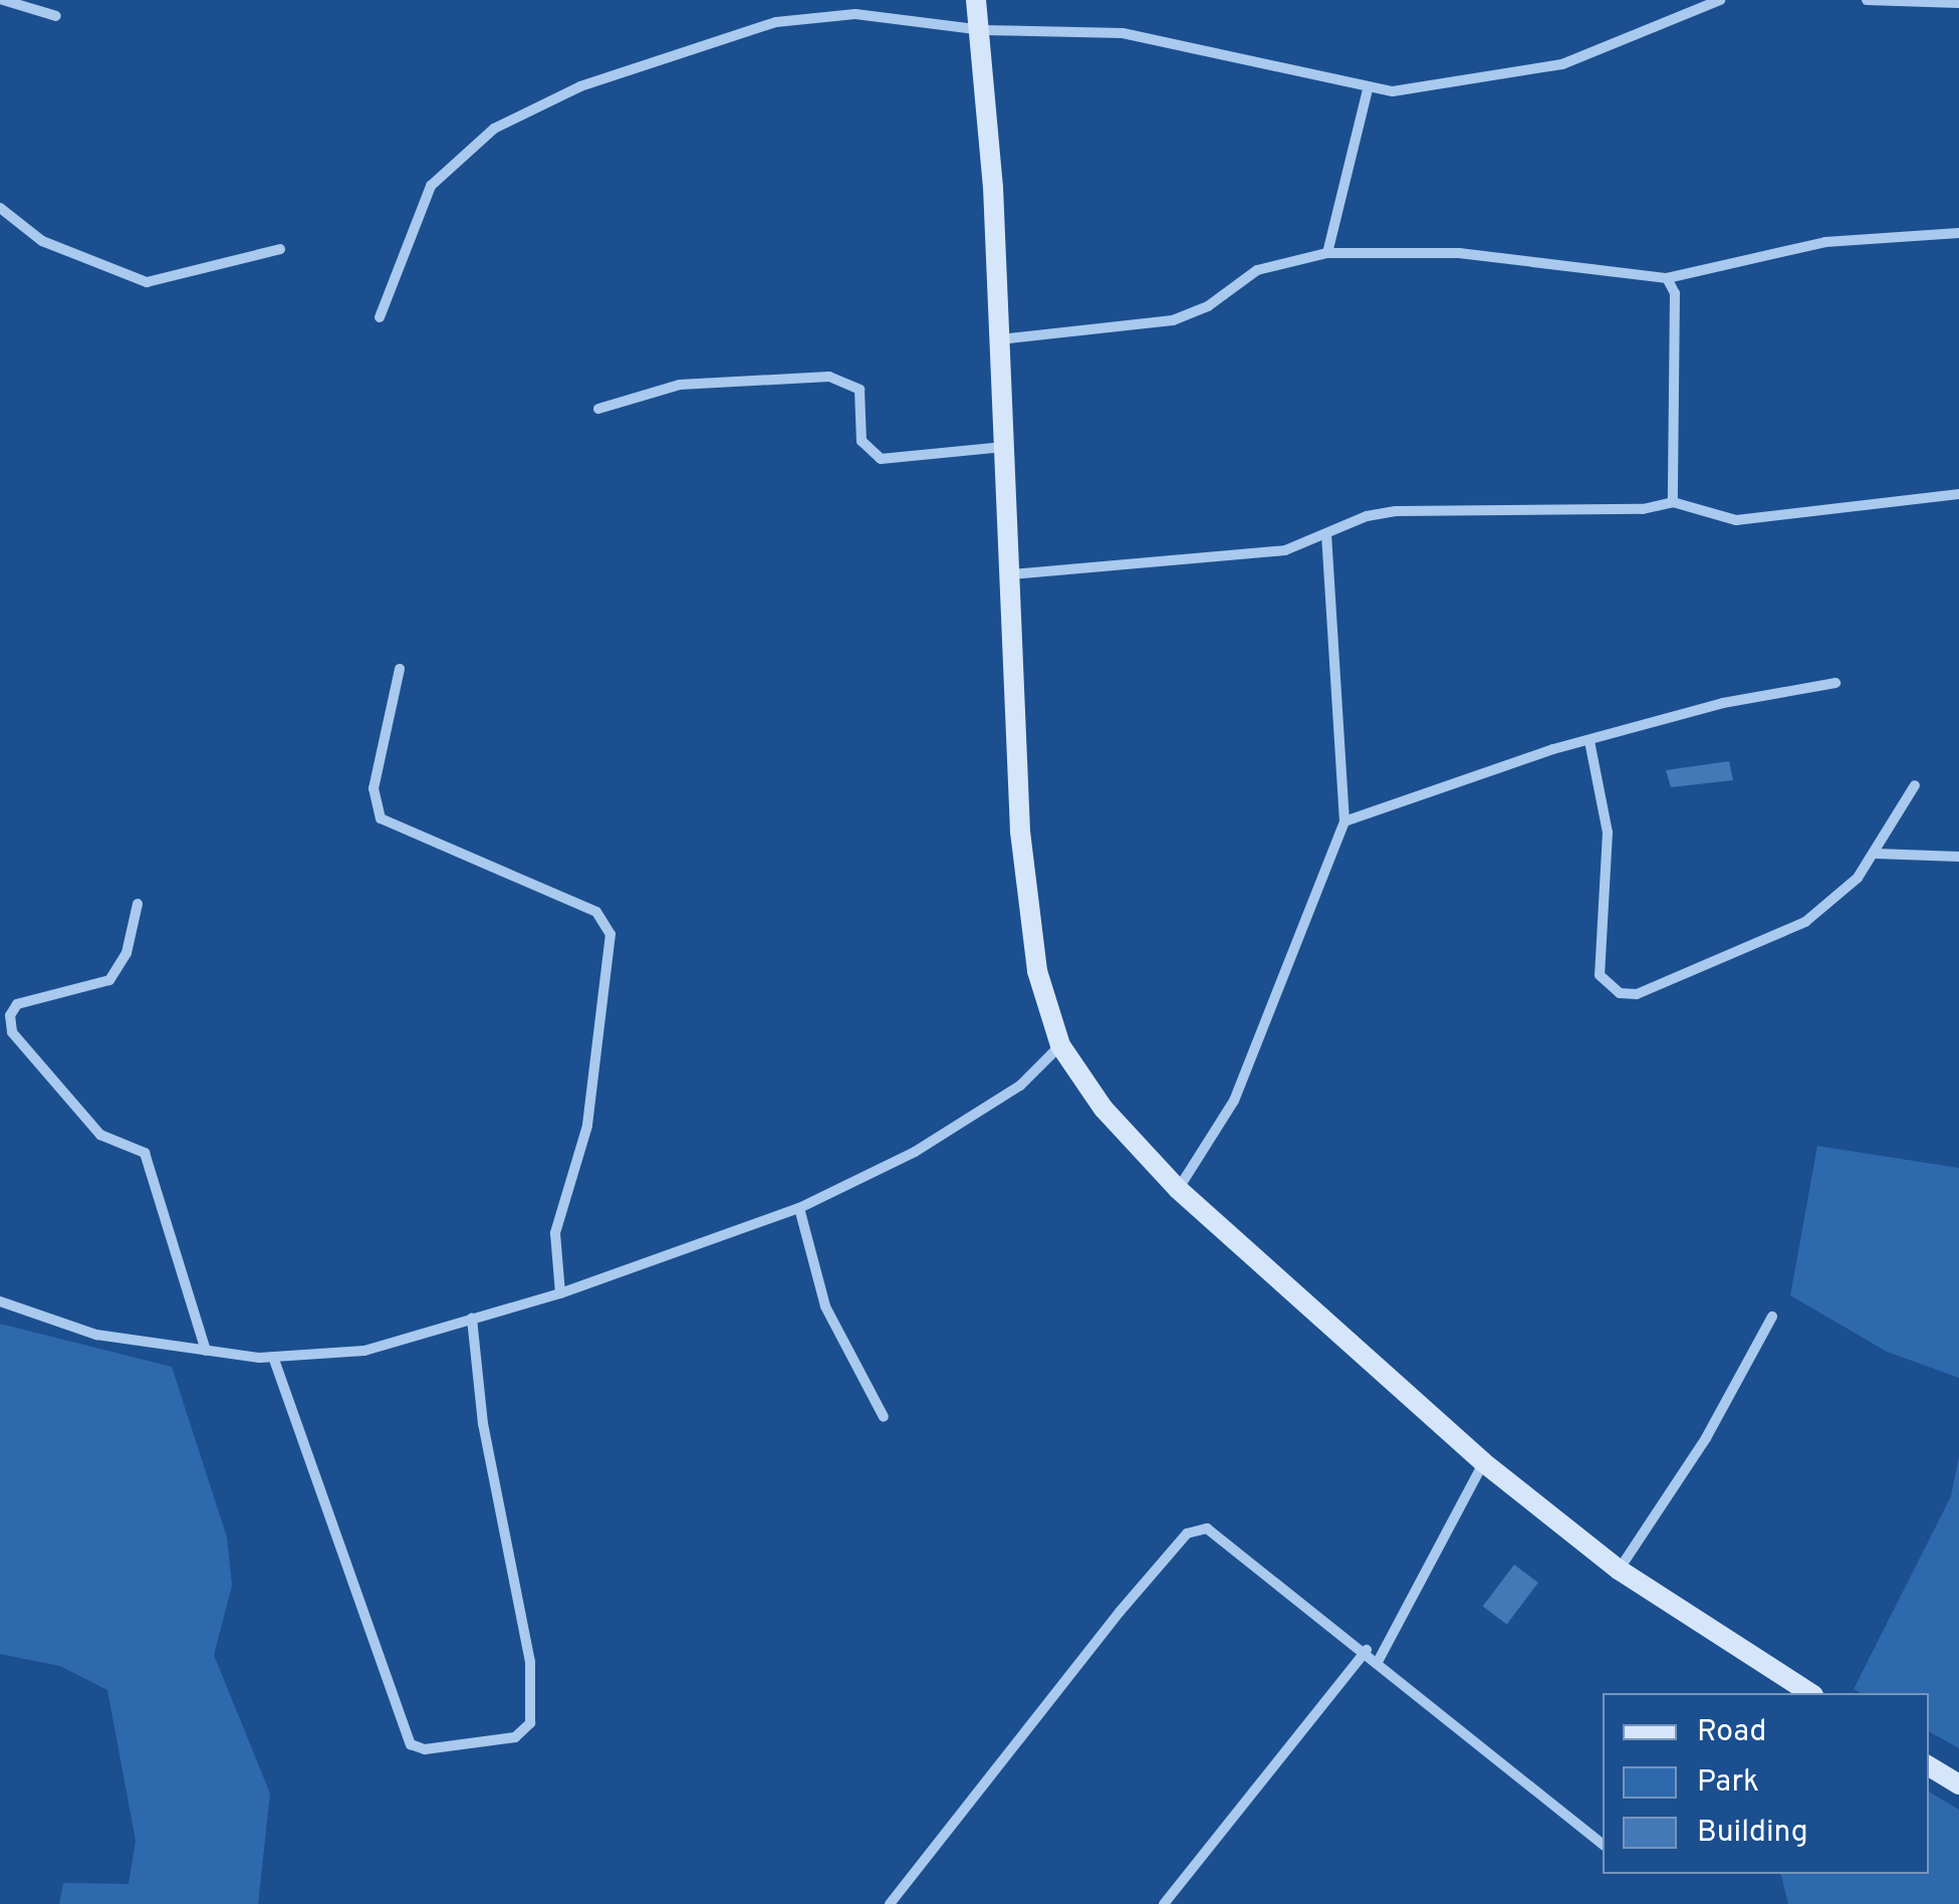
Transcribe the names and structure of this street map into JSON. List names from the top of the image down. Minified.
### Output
{"legend":["Road","Park","Building"]}
